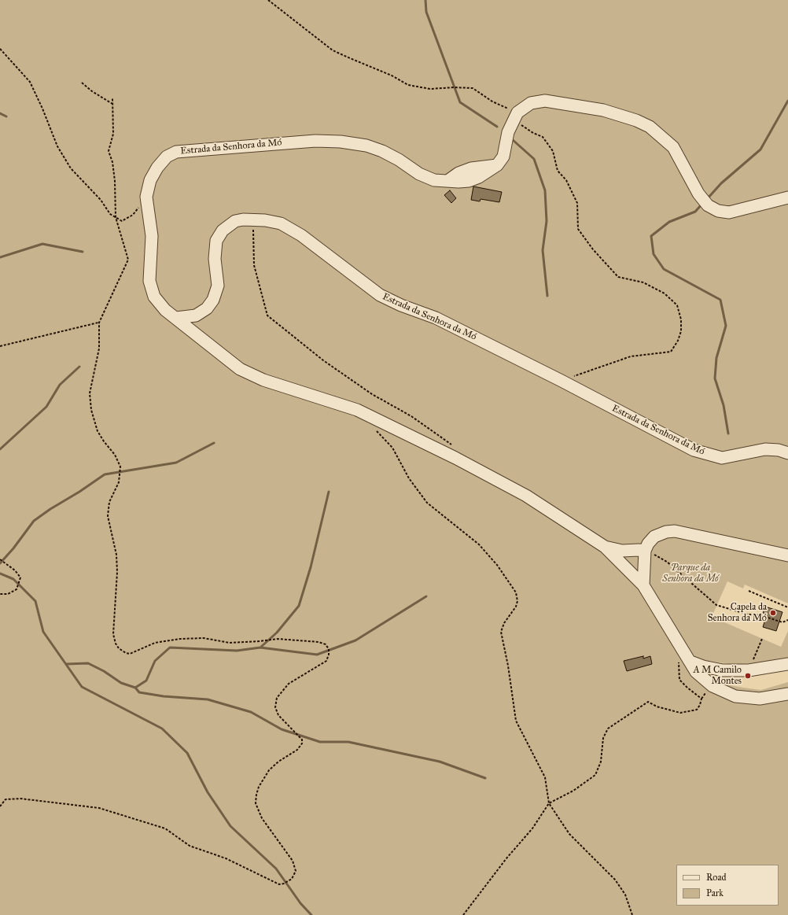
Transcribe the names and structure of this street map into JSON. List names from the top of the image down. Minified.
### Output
{"streets":{"street":["Estrada da Senhora da Mó"]},"parks":["Parque da Senhora da Mó"],"places":["Capela da Senhora da Mó","A M Camilo Montes"],"legend":["Road","Park"]}
